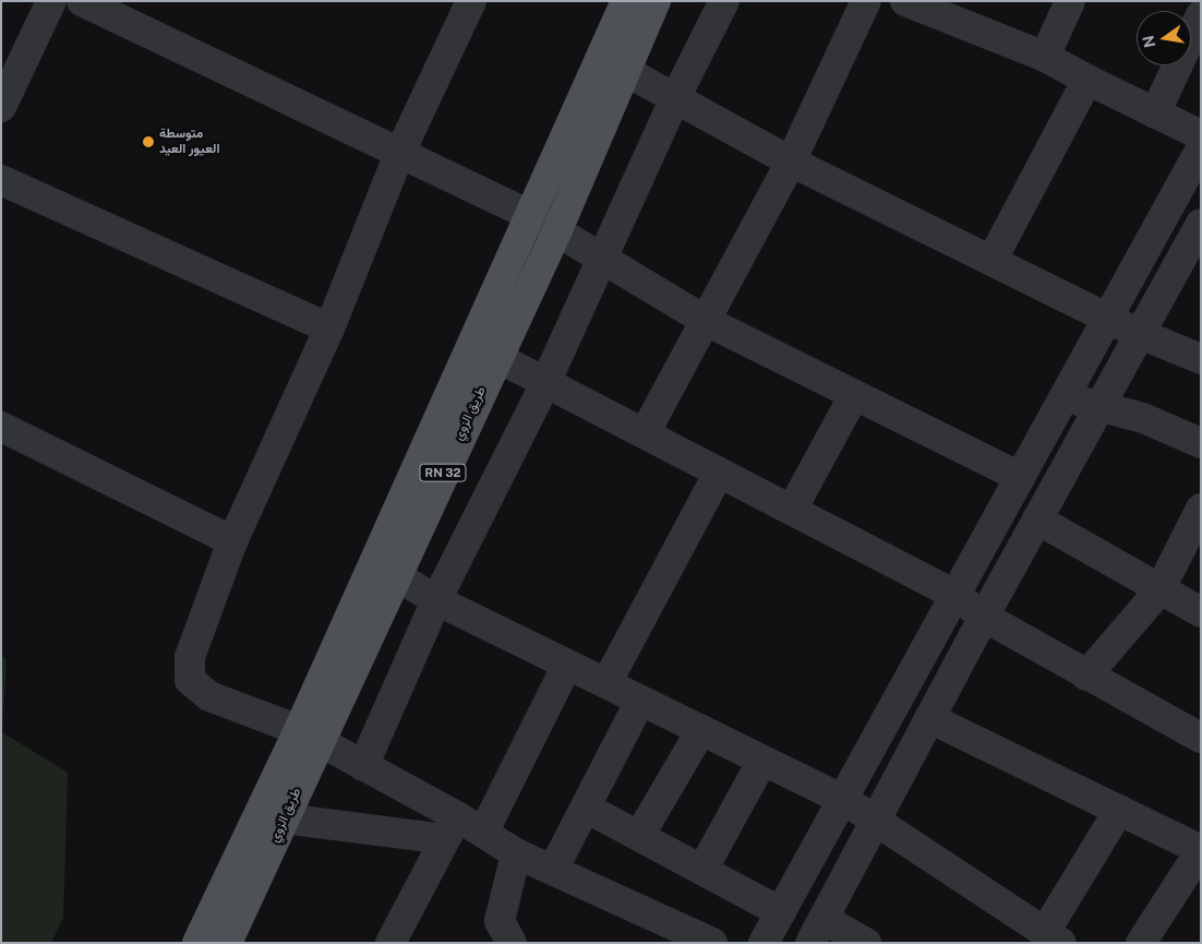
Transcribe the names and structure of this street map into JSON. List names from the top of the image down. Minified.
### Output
{"streets":{"main road":["طريق الزوي","RN 32"]},"places":["متوسطة العيور العيد"],"north":"left"}
